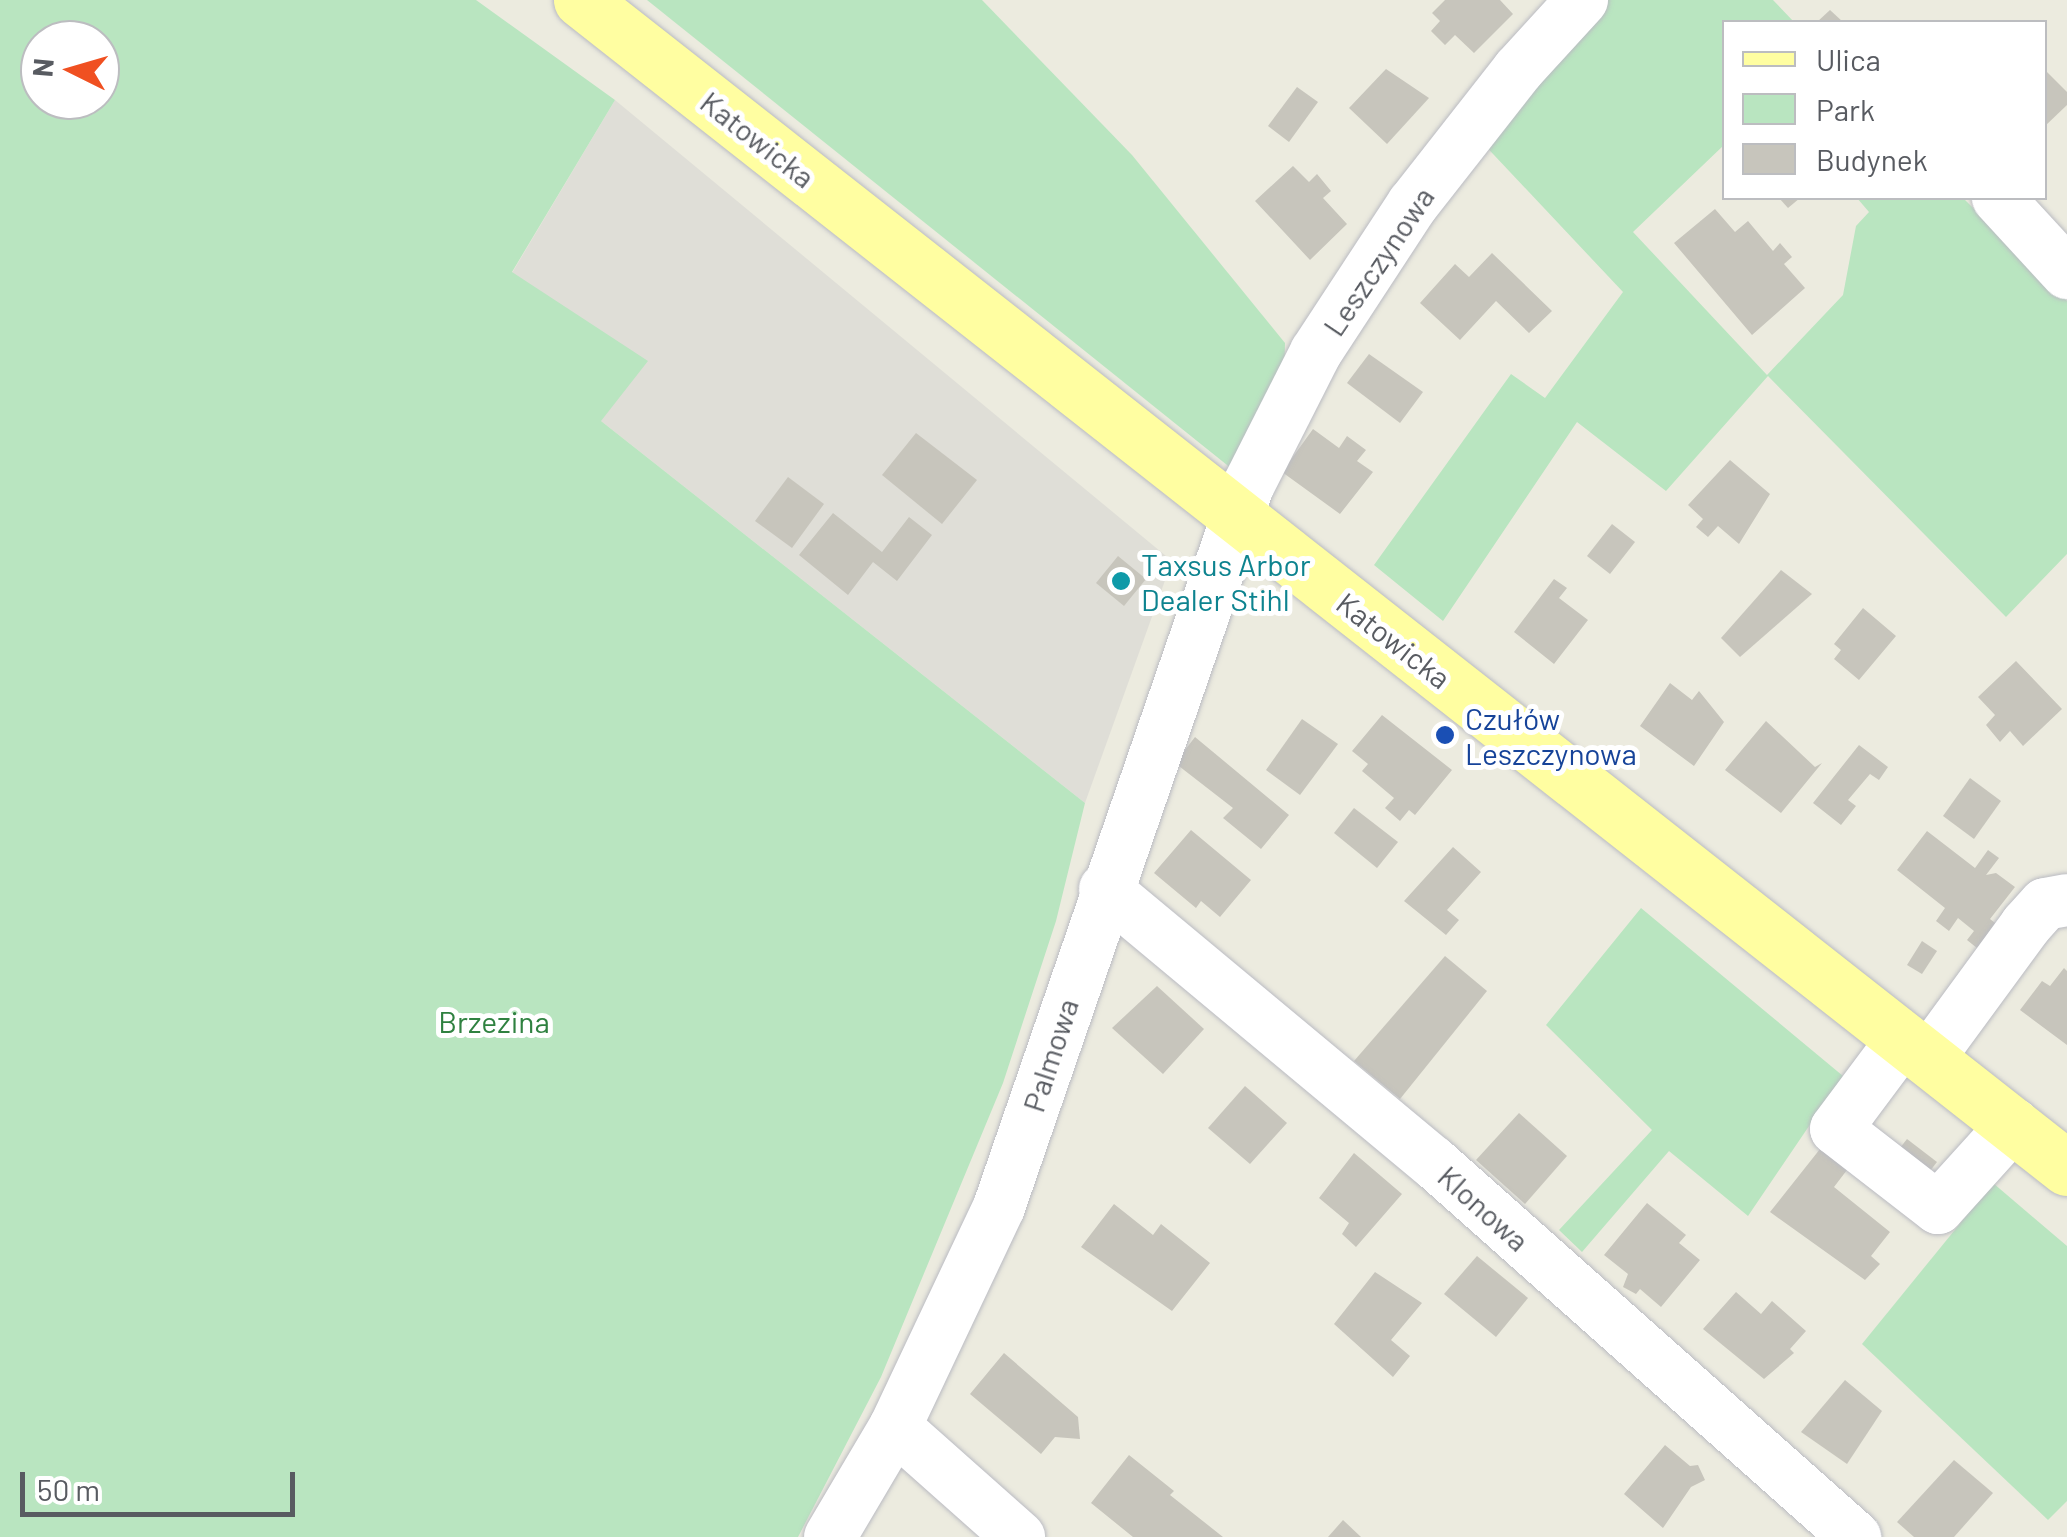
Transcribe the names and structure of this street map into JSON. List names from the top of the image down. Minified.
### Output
{"streets":{"main road":["Katowicka"],"street":["Leszczynowa","Palmowa","Klonowa"]},"crossings":[["Katowicka","Leszczynowa"],["Katowicka","Palmowa"],["Leszczynowa","Palmowa"],["Palmowa","Klonowa"]],"parks":["Brzezina"],"places":["Taxsus Arbor Dealer Stihl","Czułów Leszczynowa"],"legend":["Ulica","Park","Budynek"],"scale_bar":"50 m","north":"left"}
